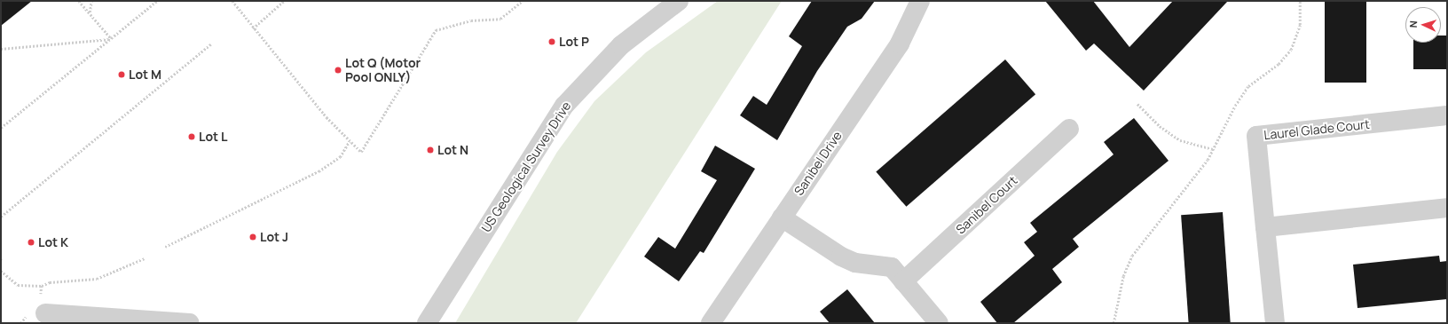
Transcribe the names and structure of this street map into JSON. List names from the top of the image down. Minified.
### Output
{"streets":{"street":["Laurel Glade Court","Sanibel Drive","US Geological Survey Drive","Sanibel Court"]},"places":["Lot P","Lot Q (Motor Pool ONLY)","Lot M","Lot L","Lot N","Lot J","Lot K"],"north":"left"}
